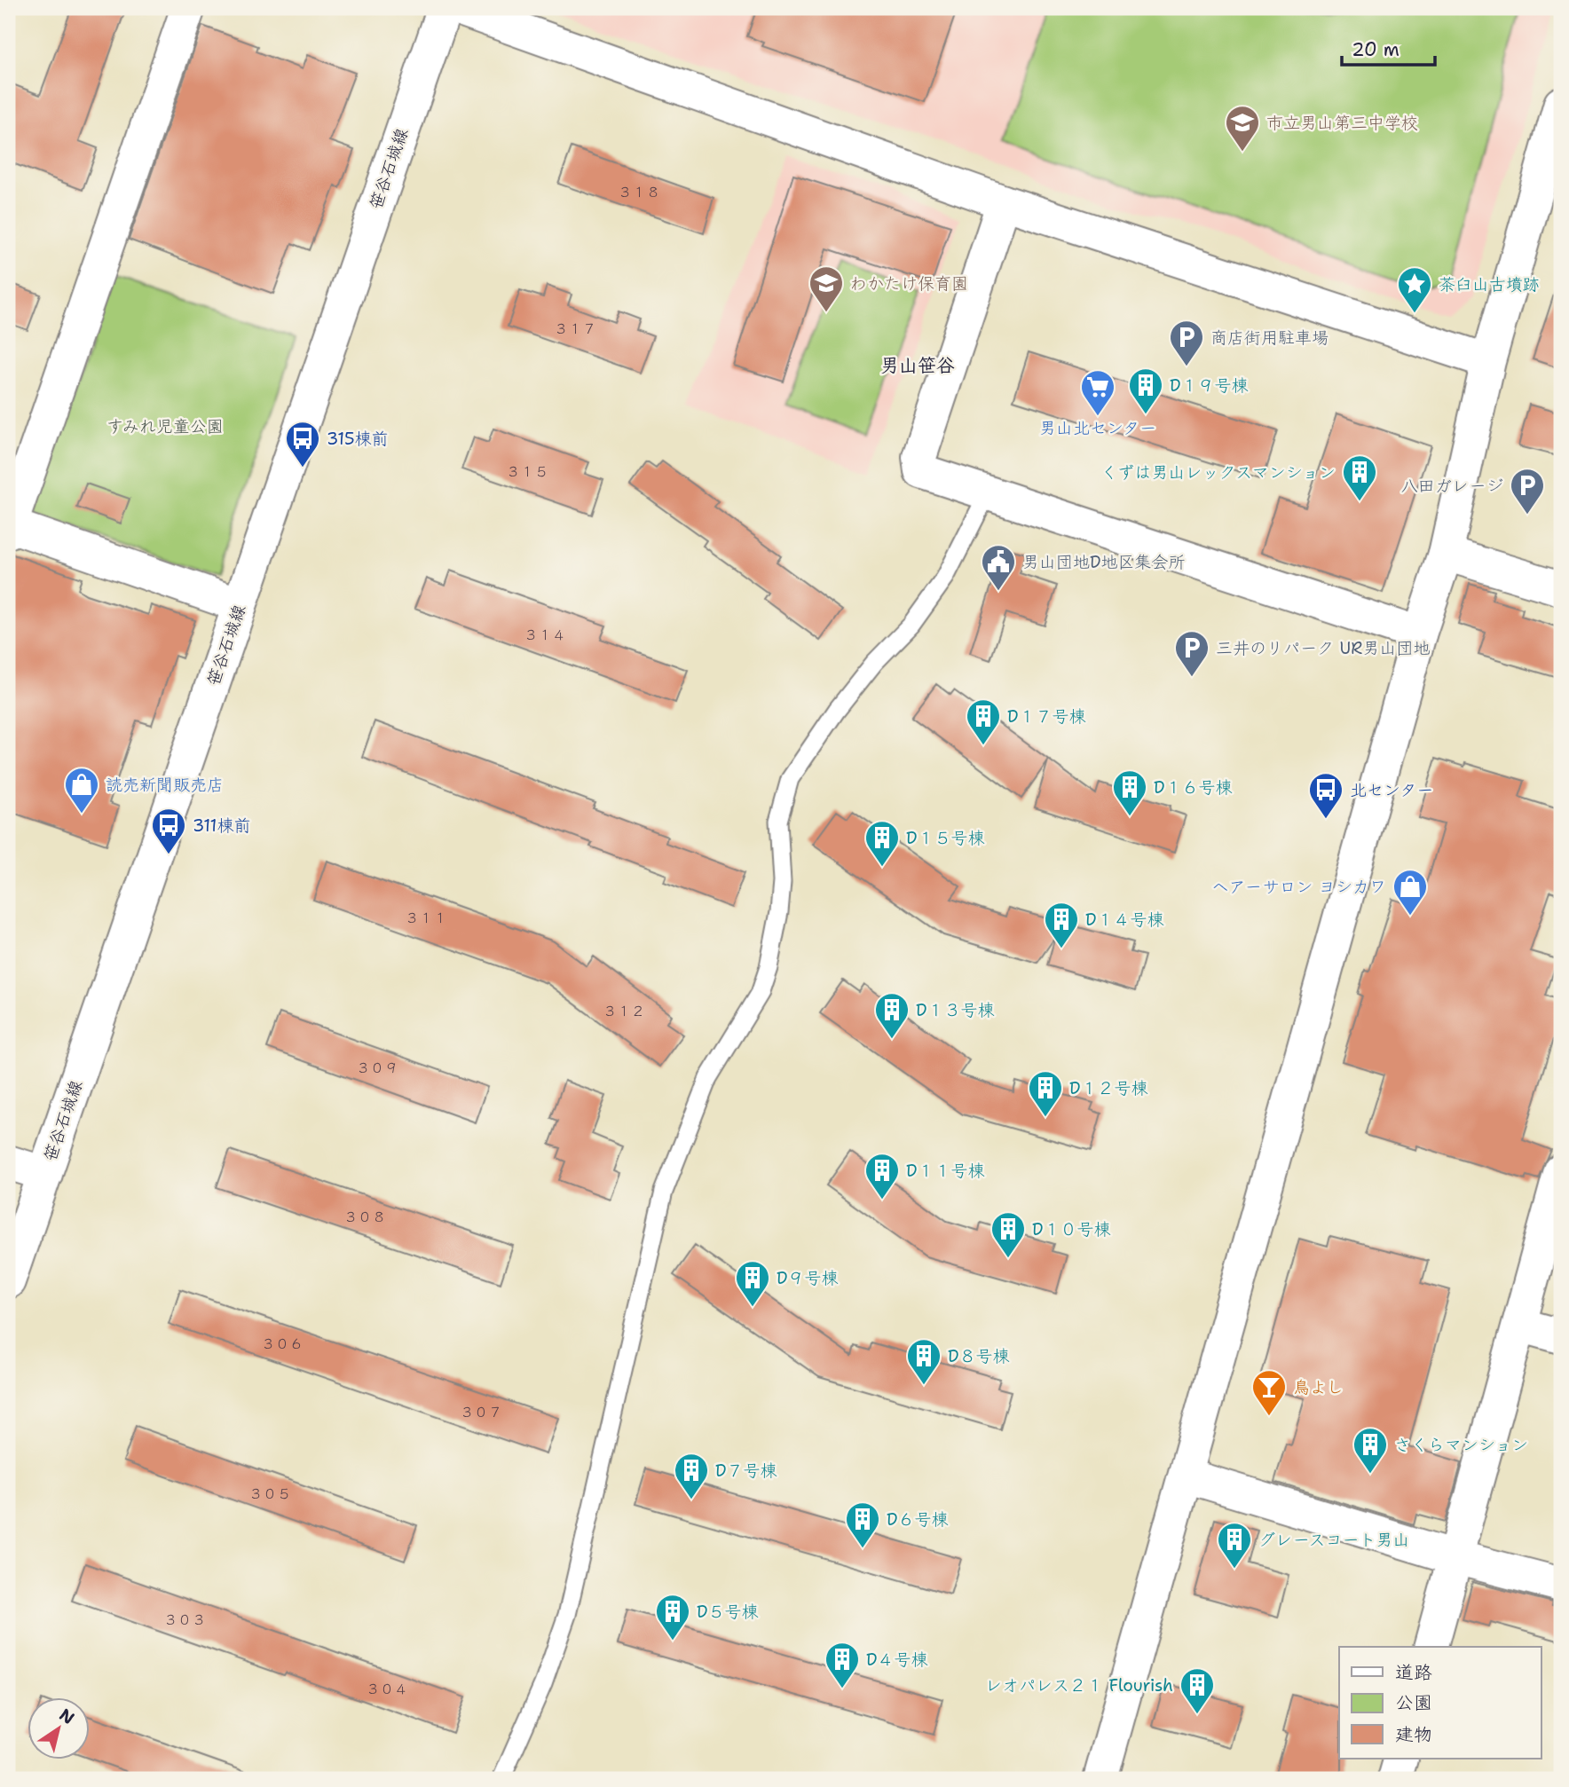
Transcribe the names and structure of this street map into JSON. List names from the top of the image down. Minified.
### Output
{"streets":{"street":["笹谷石城線"]},"districts":["男山笹谷"],"parks":["すみれ児童公園"],"places":{"school or university":["市立男山第三中学校","わかたけ保育園"],"place":["茶臼山古墳跡"],"parking":["商店街用駐車場","八田ガレージ","三井のリパーク UR男山団地"],"building":["D１９号棟","くずは男山レックスマンション","D１７号棟","D１６号棟","D１５号棟","D１４号棟","D１３号棟","D１２号棟","D１１号棟","D１０号棟","D９号棟","D８号棟","さくらマンション","D７号棟","D６号棟","グレースコート男山","D５号棟","D４号棟","レオパレス２１ Flourish"],"supermarket":["男山北センター"],"bus stop":["315棟前","北センター","311棟前"],"public building":["男山団地D地区集会所"],"shop":["読売新聞販売店","ヘアーサロン ヨシカワ"],"bar":["鳥よし"]},"house_numbers":["３１８","３１７","３１５","３１４","３１１","３１２","３０９","３０８","３０６","３０７","３０５","３０３","３０４"],"legend":["道路","公園","建物"],"scale_bar":"20 m","north":"top right"}
